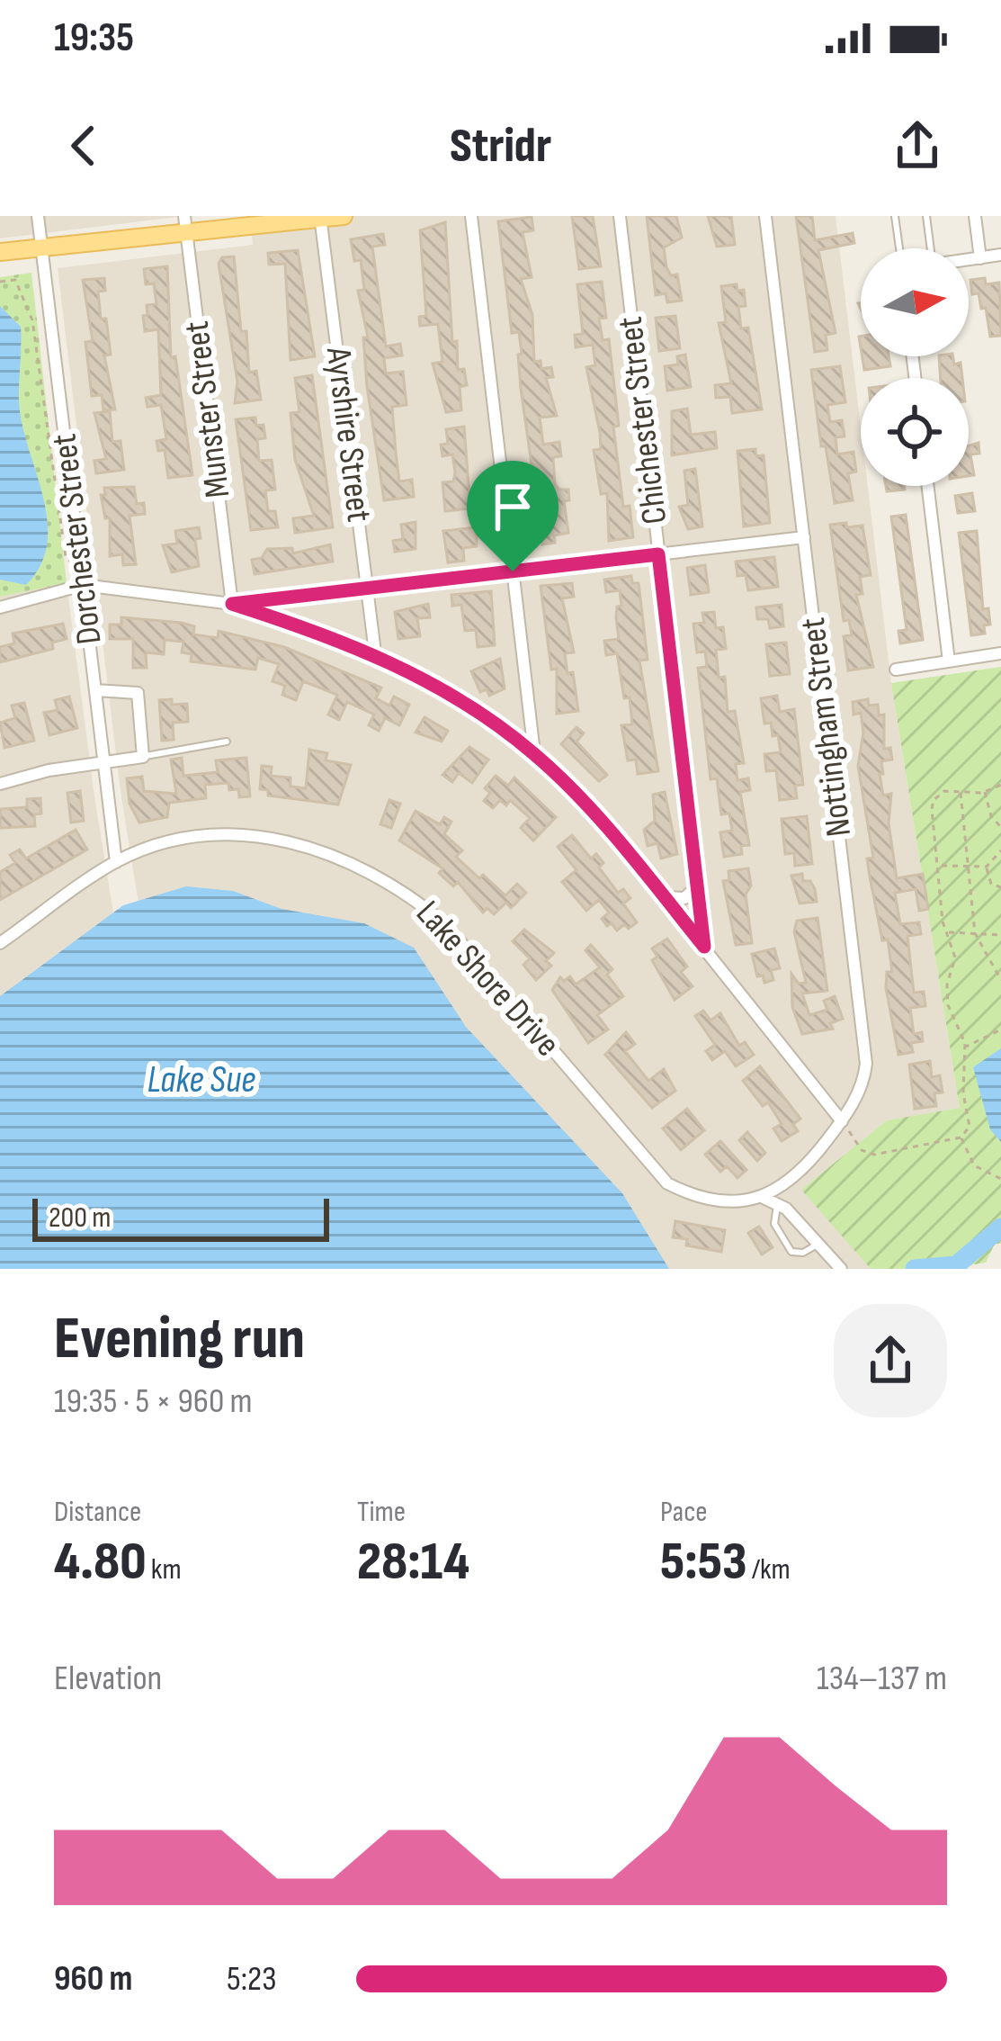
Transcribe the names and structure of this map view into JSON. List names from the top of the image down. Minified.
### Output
{"streets":{"street":["Munster Street","Chichester Street","Ayrshire Street","Dorchester Street","Nottingham Street","Lake Shore Drive"]},"crossings":[["Dorchester Street","Lake Shore Drive"],["Nottingham Street","Lake Shore Drive"]],"water":["Lake Sue"],"scale_bar":"200 m","north":"right","page":{"status":"19:35","header":"Stridr","scale":"200 m","heading":["Evening run","19:35 · 5 × 960 m"],"stats":[["Distance","4.80 km"],["Time","28:14"],["Pace","5:53 /km"]],"chart":["Elevation","134–137 m"],"list":[{"name":"960 m","note":"5:23"}]}}
